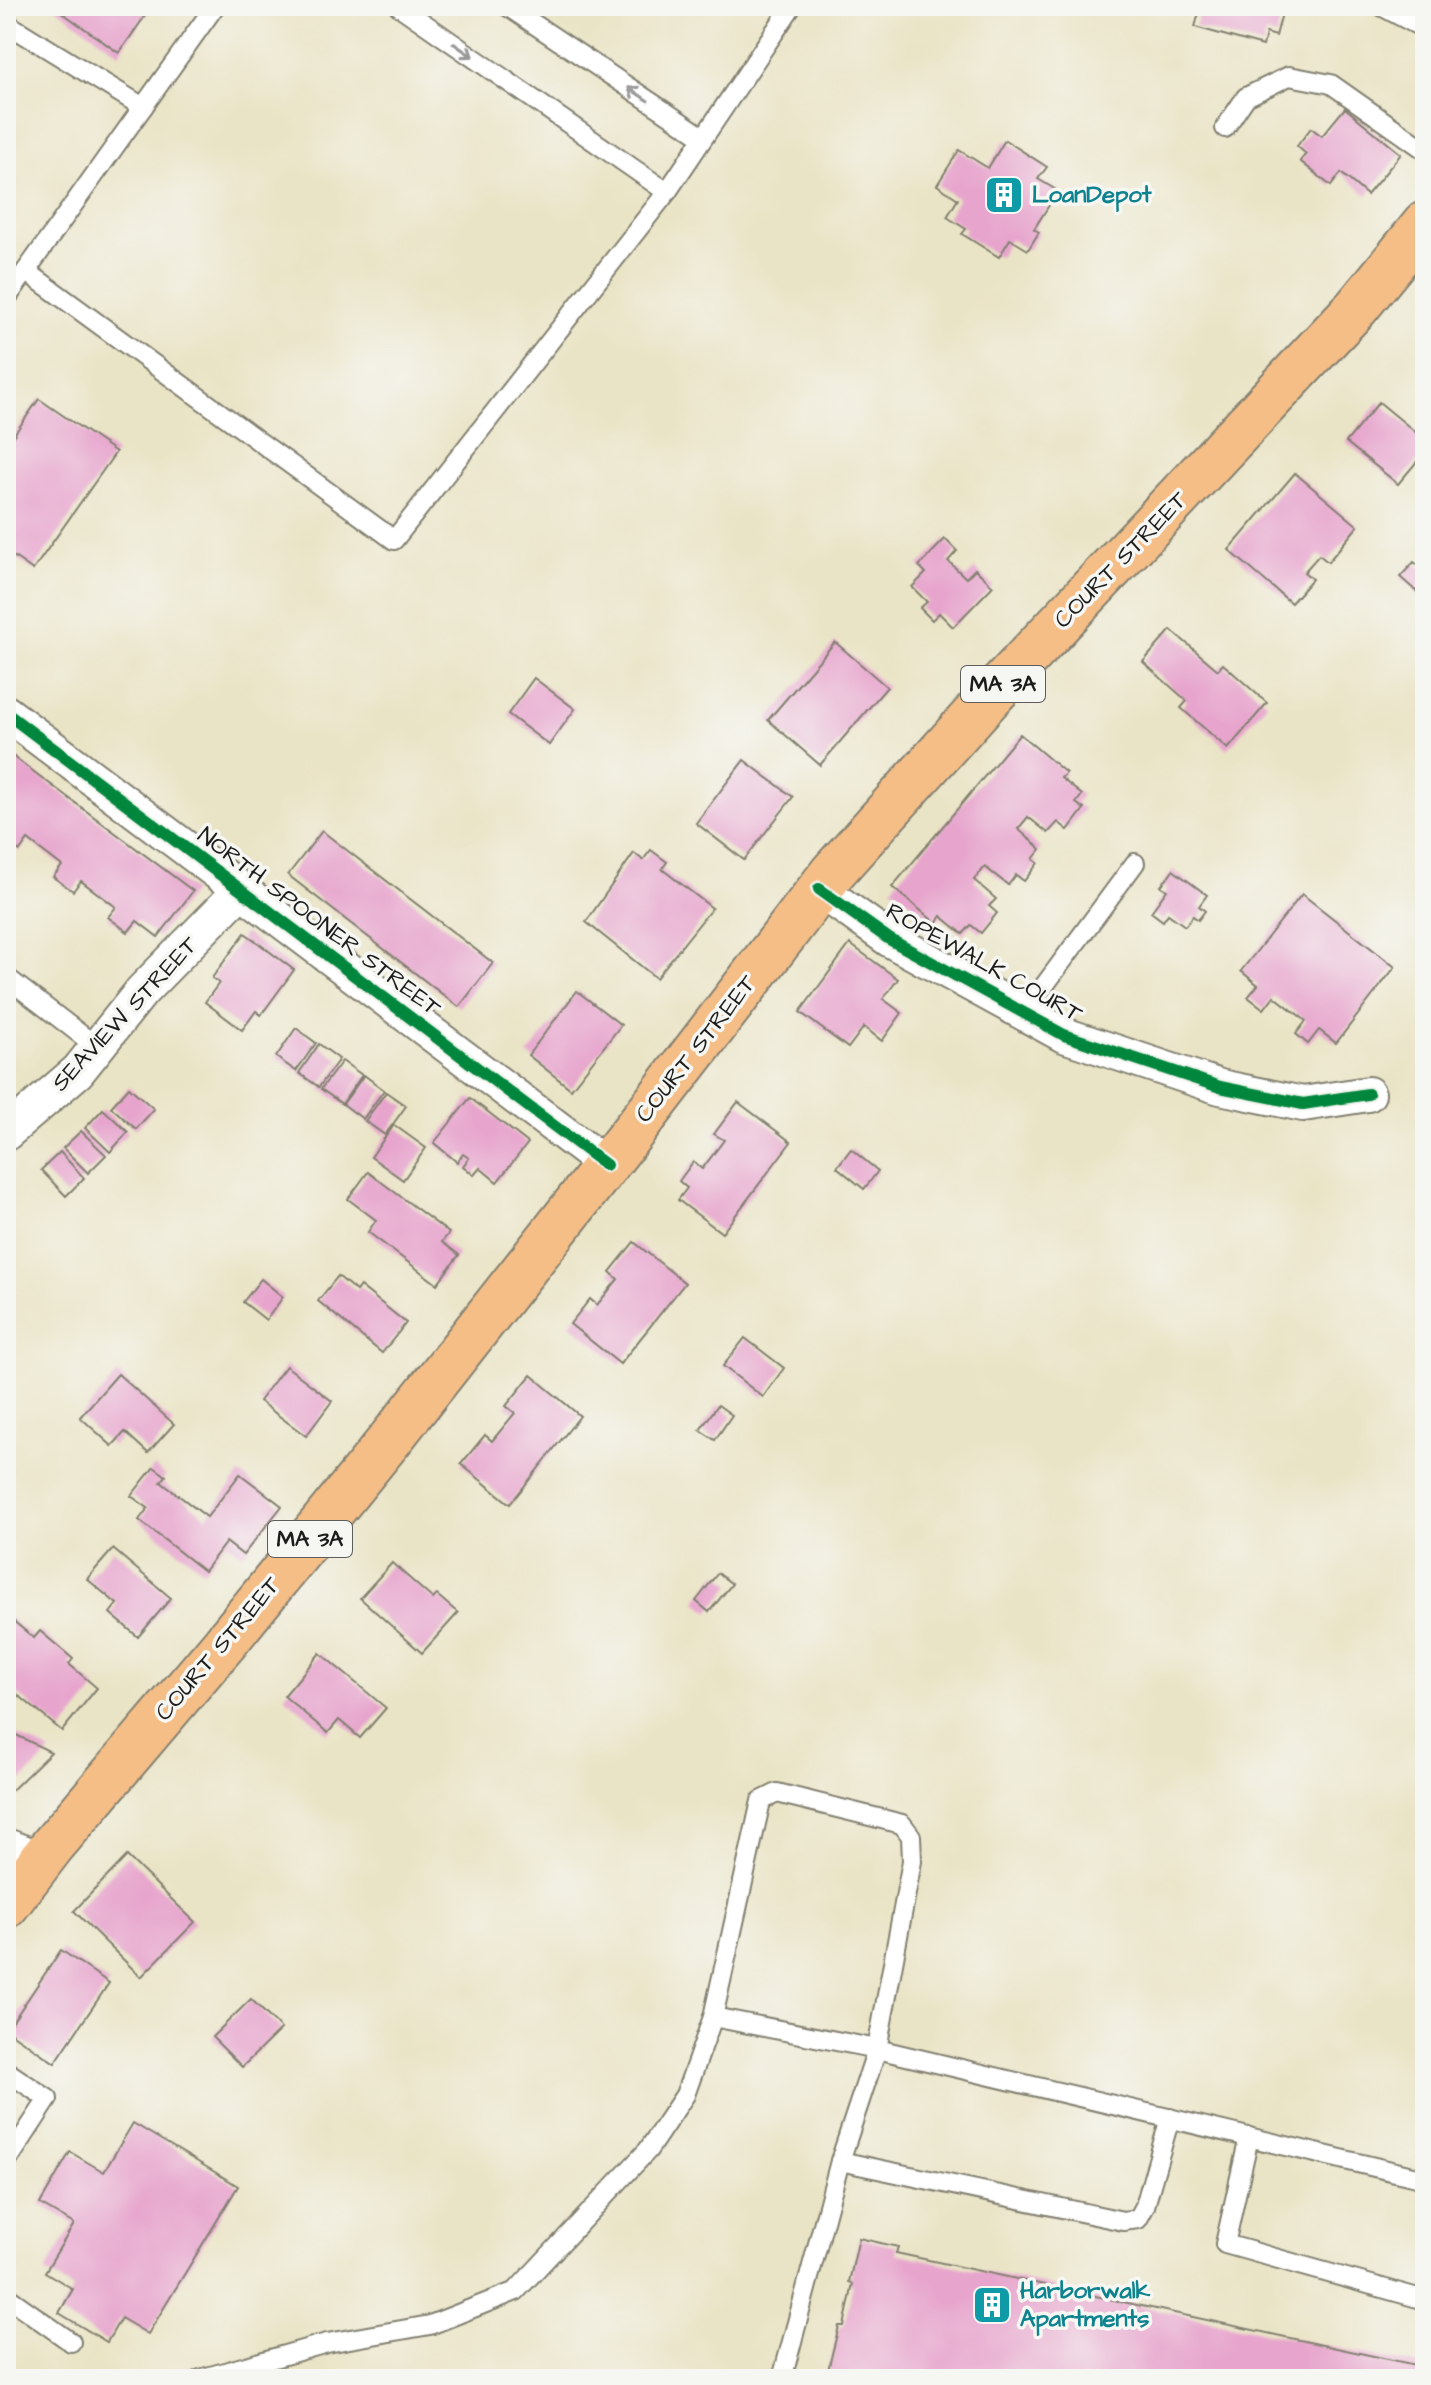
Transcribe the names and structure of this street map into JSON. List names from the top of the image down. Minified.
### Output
{"streets":{"main road":["COURT STREET","MA 3A"],"street":["NORTH SPOONER STREET","ROPEWALK COURT","SEAVIEW STREET"]},"crossings":[["COURT STREET","NORTH SPOONER STREET"],["COURT STREET","ROPEWALK COURT"],["NORTH SPOONER STREET","SEAVIEW STREET"]],"places":{"building":["LoanDepot","Harborwalk Apartments"]}}
